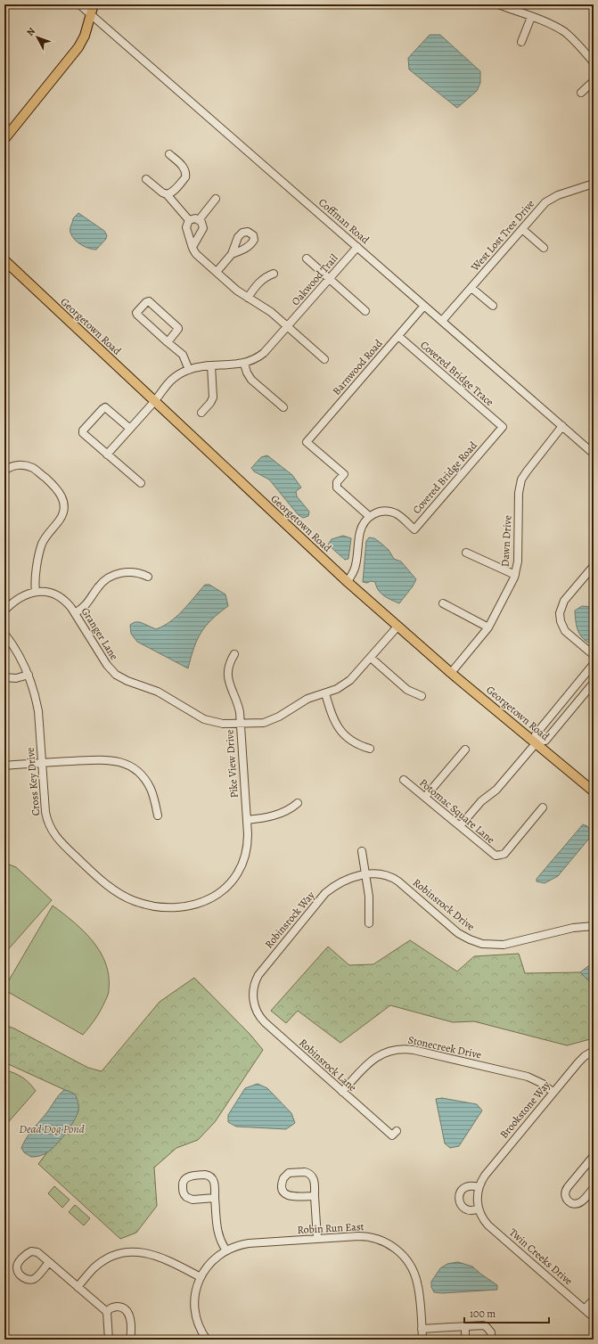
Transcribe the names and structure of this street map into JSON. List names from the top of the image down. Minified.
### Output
{"streets":{"main road":["Georgetown Road"],"street":["Coffman Road","West Lost Tree Drive","Oakwood Trail","Barnwood Road","Covered Bridge Trace","Covered Bridge Road","Dawn Drive","Granger Lane","Pike View Drive","Cross Key Drive","Potomac Square Lane","Robinsrock Drive","Robinsrock Way","Stonecreek Drive","Robinsrock Lane","Brookstone Way","Robin Run East","Twin Creeks Drive"]},"crossings":[["Coffman Road","West Lost Tree Drive"],["Coffman Road","Oakwood Trail"],["Coffman Road","Barnwood Road"],["Coffman Road","Dawn Drive"],["Oakwood Trail","Georgetown Road"],["Georgetown Road","Dawn Drive"],["Georgetown Road","Pike View Drive"],["Barnwood Road","Covered Bridge Trace"],["Barnwood Road","Covered Bridge Road"],["Covered Bridge Trace","Covered Bridge Road"],["Granger Lane","Pike View Drive"],["Pike View Drive","Cross Key Drive"],["Robinsrock Drive","Robinsrock Way"],["Robinsrock Way","Robinsrock Lane"],["Stonecreek Drive","Robinsrock Lane"],["Stonecreek Drive","Brookstone Way"],["Brookstone Way","Twin Creeks Drive"]],"water":["Dead Dog Pond"],"scale_bar":"100 m","north":"top left"}
